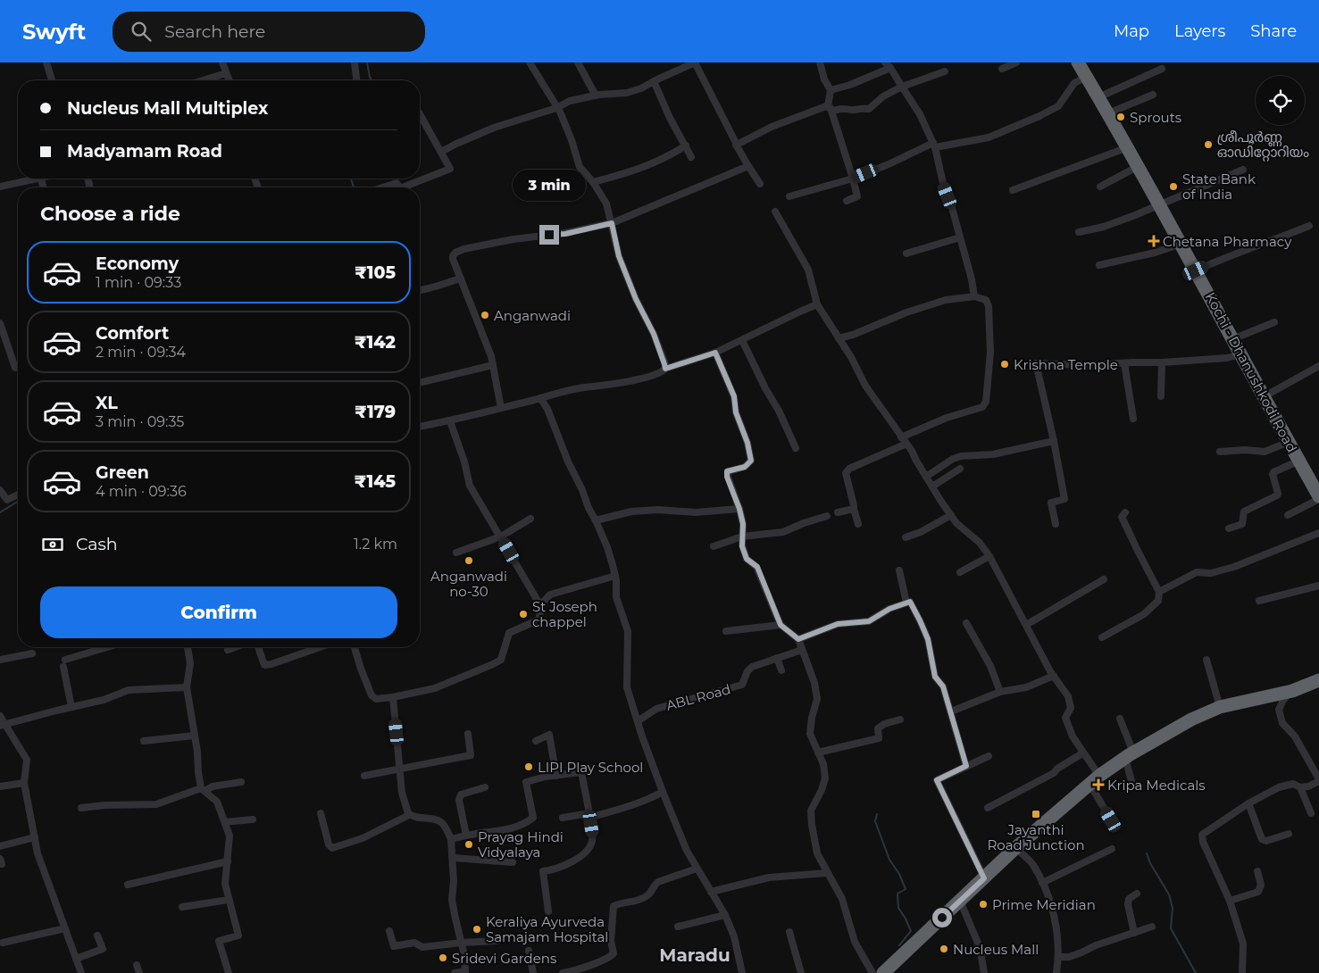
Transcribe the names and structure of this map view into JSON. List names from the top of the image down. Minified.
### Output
{"streets":{"highway":["Kochi - Dhanushkodi Road"],"street":["ABL Road"]},"districts":["Maradu"],"places":{"other":["Sprouts","ശ്രീപൂർണ്ണ ഓഡിറ്റോറിയം","State Bank of India","Anganwadi","Krishna Temple","Anganwadi no-30","St Joseph chappel","LIPI Play School","Prayag Hindi Vidyalaya","Prime Meridian","Keraliya Ayurveda Samajam Hospital","Nucleus Mall","Sridevi Gardens"],"health":["Chetana Pharmacy","Kripa Medicals"],"transit":["Jayanthi Road Junction"]},"page":{"header":"Swyft","search":"Search here","nav":["Map","Layers","Share"],"banner":["Nucleus Mall Multiplex","Madyamam Road"],"bubble":"3 min","heading":"Choose a ride","list":[{"name":"Economy","note":"1 min · 09:33","value":"₹105"},{"name":"Comfort","note":"2 min · 09:34","value":"₹142"},{"name":"XL","note":"3 min · 09:35","value":"₹179"},{"name":"Green","note":"4 min · 09:36","value":"₹145"}],"pay":["Cash","1.2 km"],"buttons":"Confirm"}}
